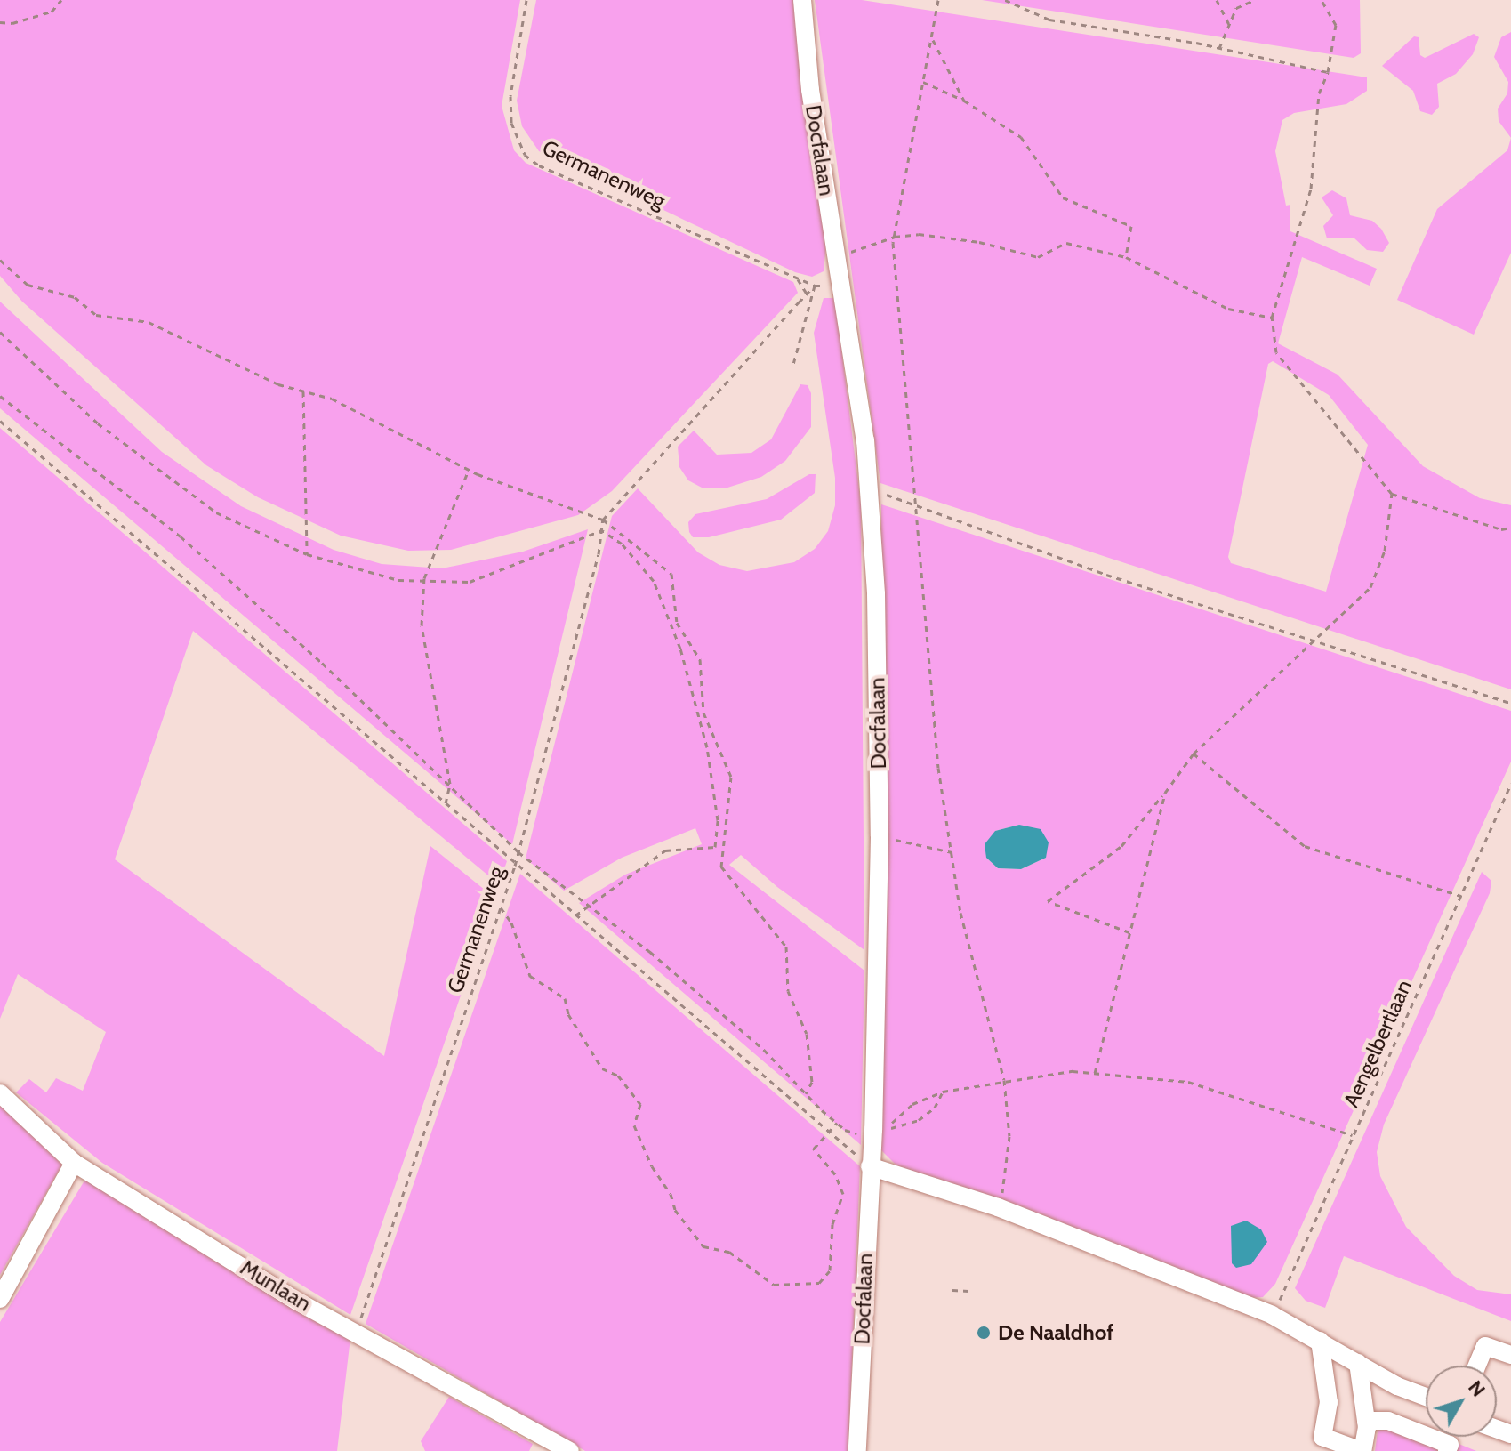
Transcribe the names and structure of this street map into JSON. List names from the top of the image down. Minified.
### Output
{"streets":{"street":["Docfalaan","Munlaan"],"path":["Germanenweg","Aengelbertlaan"]},"crossings":[["Germanenweg","Munlaan"]],"places":["De Naaldhof"],"north":"top right"}
